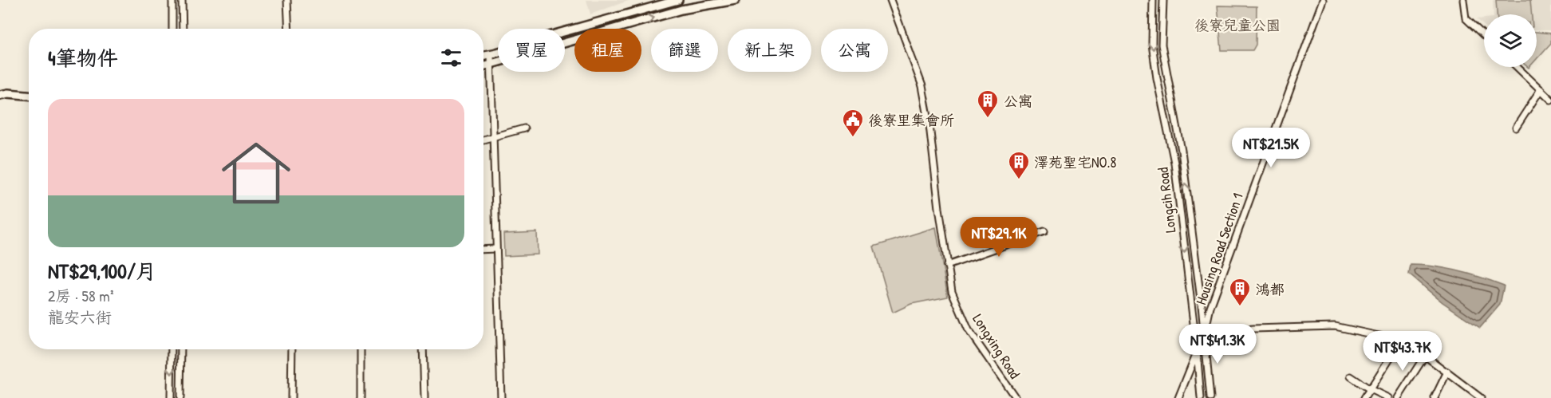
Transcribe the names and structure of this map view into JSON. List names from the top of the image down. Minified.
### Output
{"streets":{"street":["Longcih Road","Housing Road Section 1","Longxing Road"]},"crossings":[["Longcih Road","Housing Road Section 1"]],"parks":["後寮兒童公園"],"places":{"building":["公寓","澤苑聖宅NO.8","鴻都"],"public building":["後寮里集會所"]},"page":{"chip":["買屋","租屋","篩選","新上架","公寓"],"heading":"4筆物件","list":[{"name":"NT$29,100/月","note":"2房 · 58 m² · 龍安六街"}],"price":["NT$21.5K","NT$29.1K","NT$41.3K","NT$43.7K"]}}
